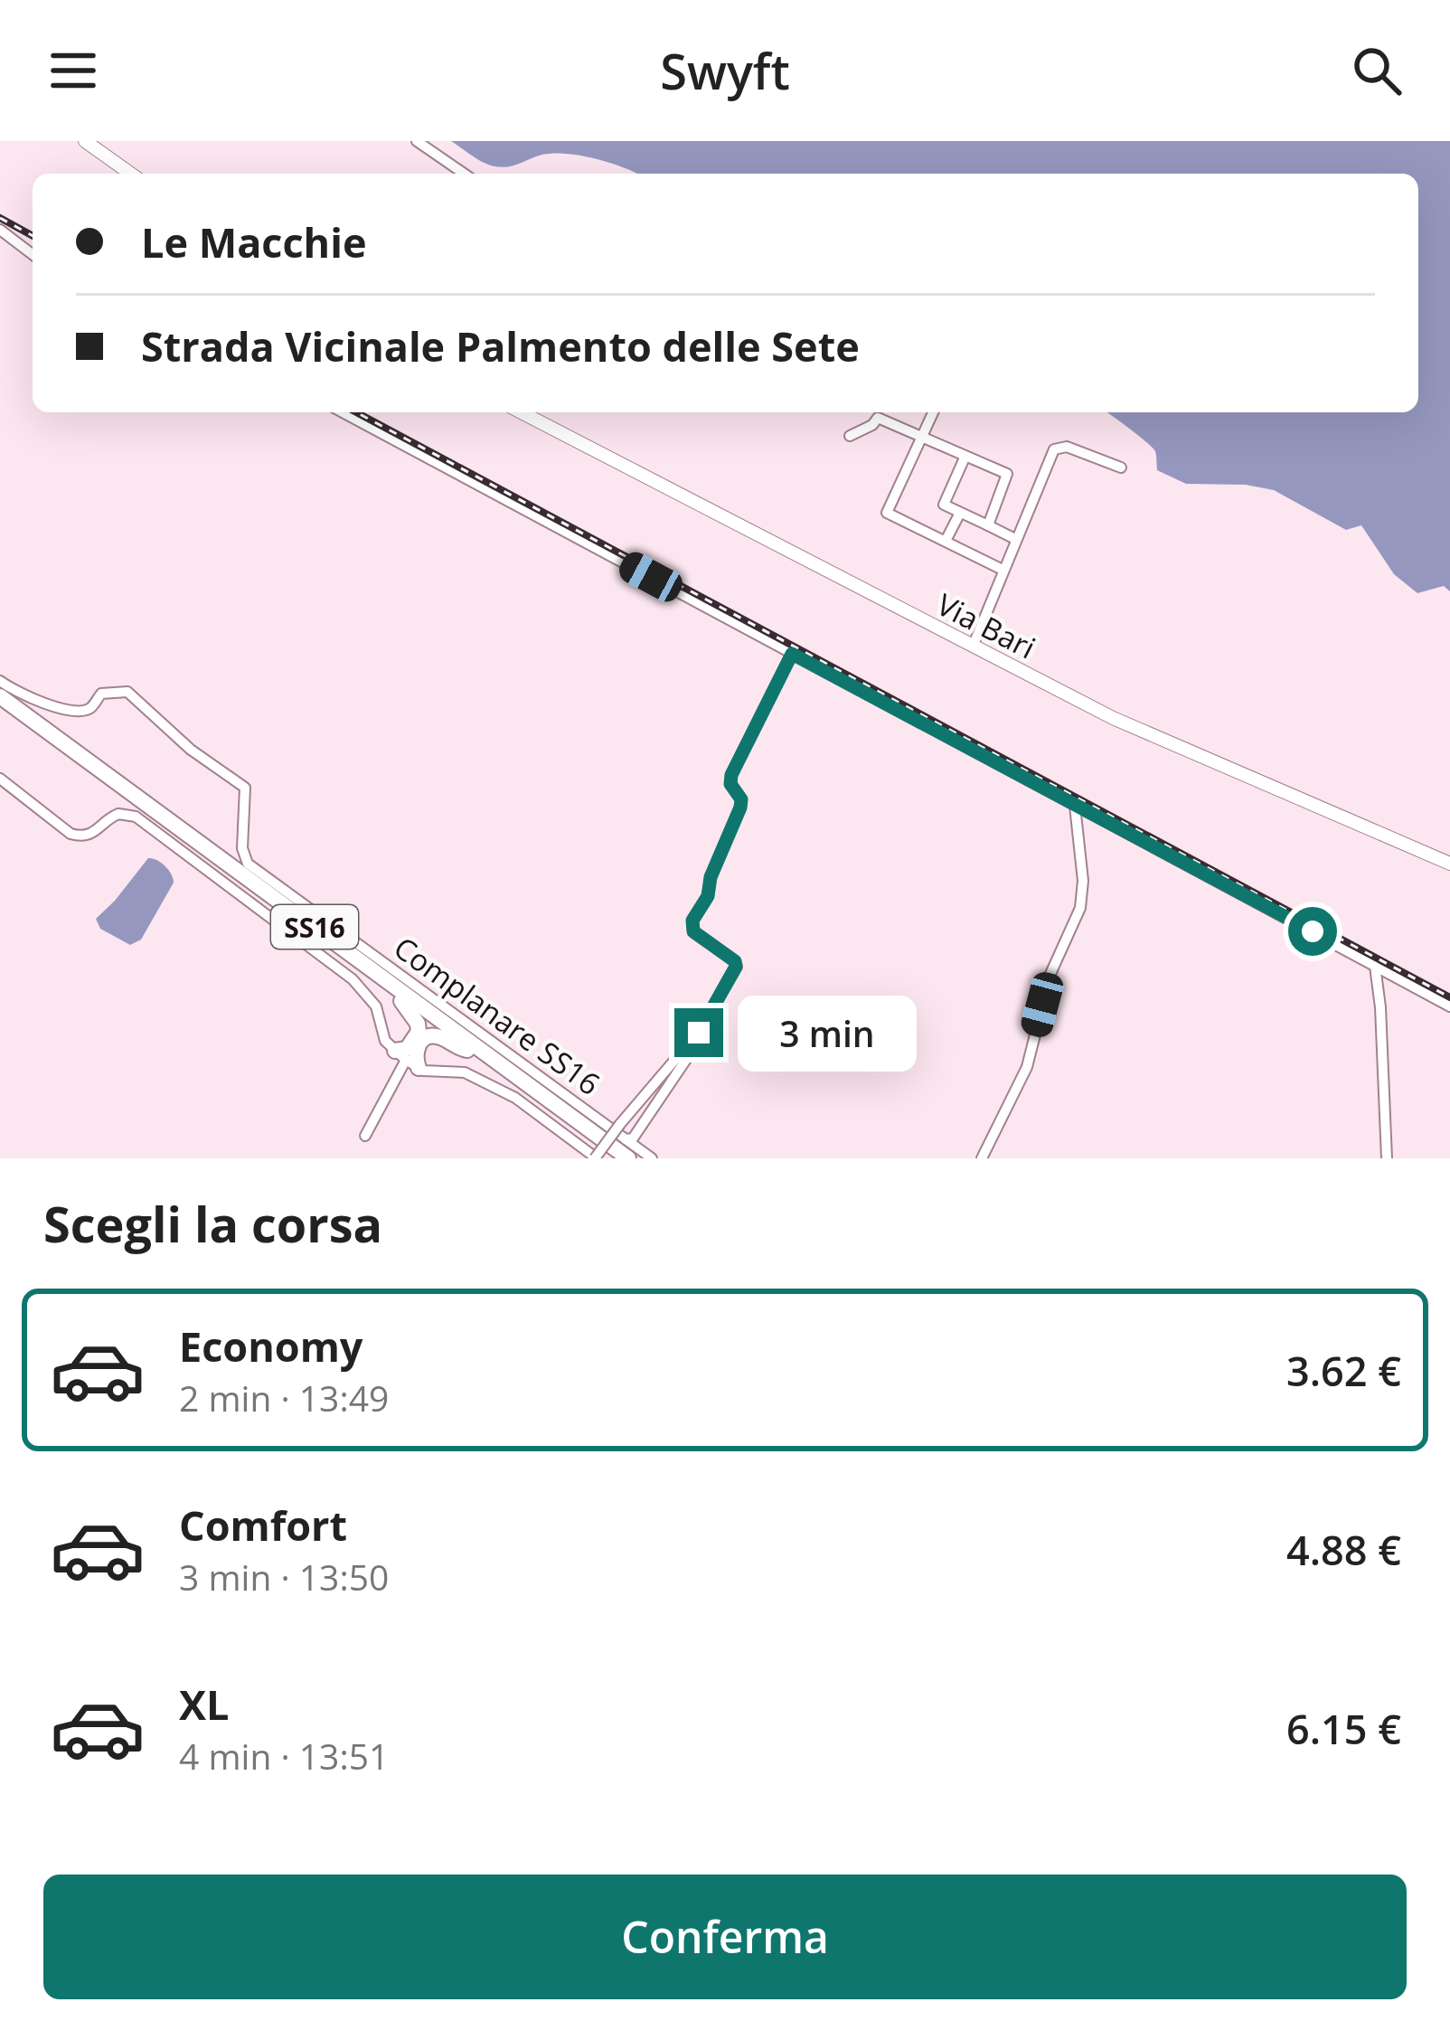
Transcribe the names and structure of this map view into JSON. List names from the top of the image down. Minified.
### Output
{"streets":{"highway":["SS16"],"main road":["Via Bari"],"street":["Complanare SS16"]},"page":{"header":"Swyft","banner":["Le Macchie","Strada Vicinale Palmento delle Sete"],"bubble":"3 min","heading":"Scegli la corsa","list":[{"name":"Economy","note":"2 min · 13:49","value":"3.62 €"},{"name":"Comfort","note":"3 min · 13:50","value":"4.88 €"},{"name":"XL","note":"4 min · 13:51","value":"6.15 €"}],"buttons":"Conferma"}}
